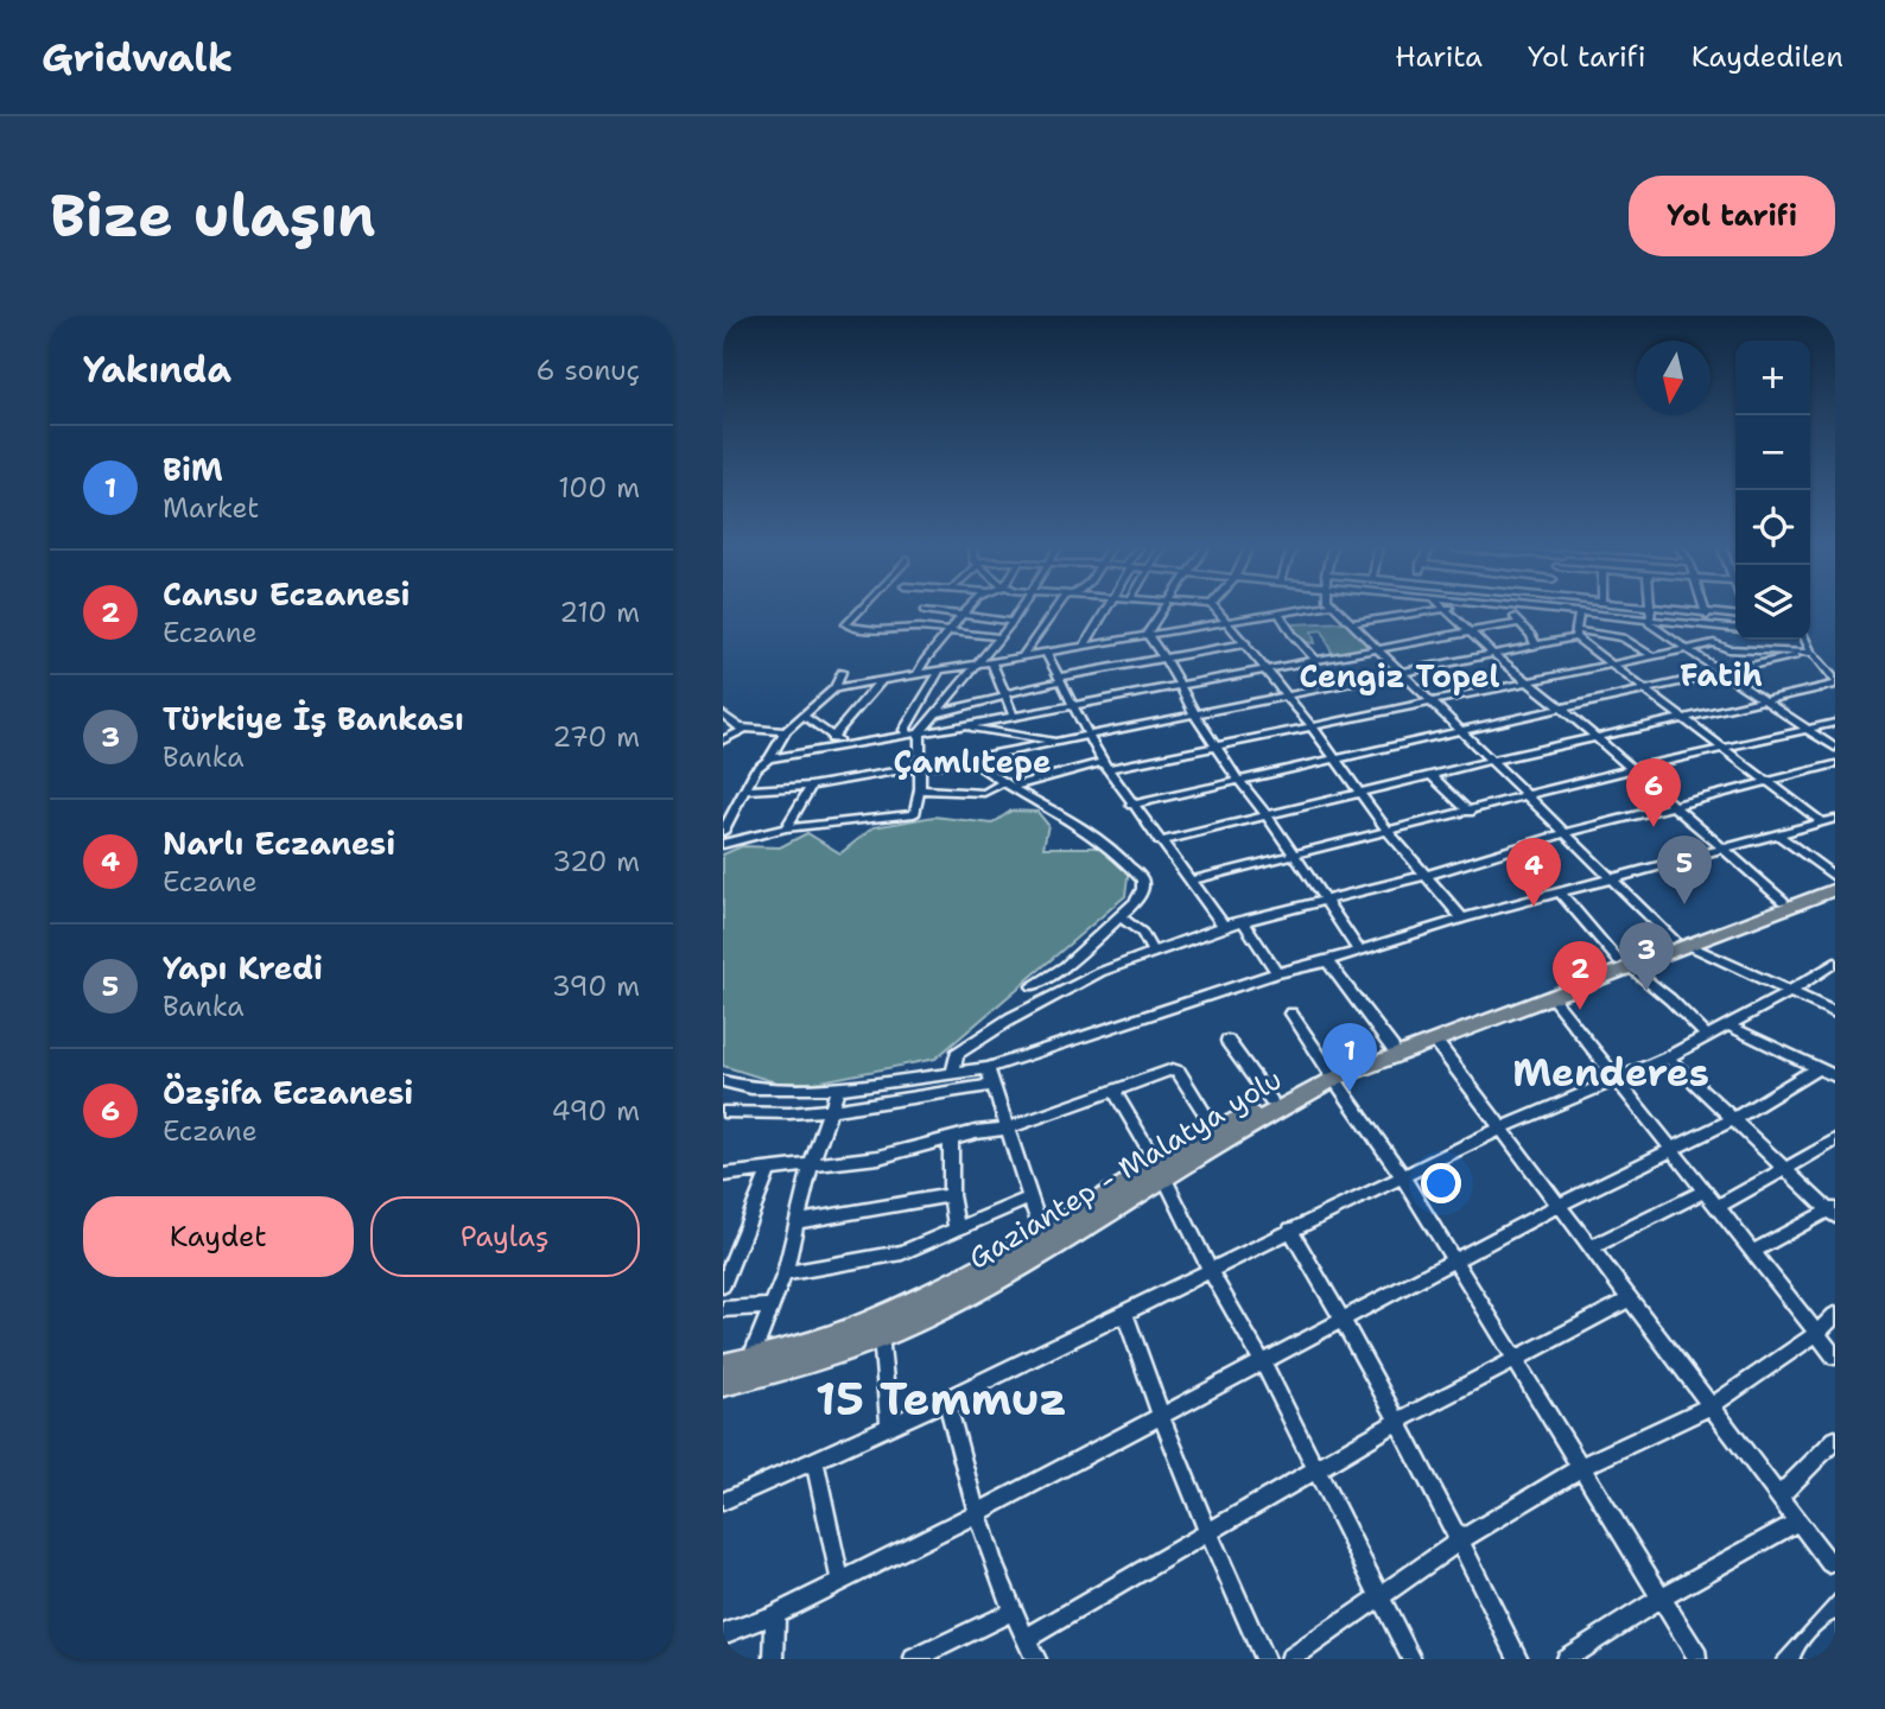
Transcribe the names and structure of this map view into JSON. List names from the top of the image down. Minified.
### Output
{"streets":{"highway":["Gaziantep - Malatya yolu"]},"districts":["Fatih","Cengiz Topel","Çamlıtepe","Menderes","15 Temmuz"],"north":"bottom","page":{"header":"Gridwalk","nav":["Harita","Yol tarifi","Kaydedilen"],"buttons":["Yol tarifi",["Kaydet","Paylaş"]],"title":"Bize ulaşın","heading":["Yakında","6 sonuç"],"map_buttons":["+","−"],"list":[{"mark":"1","name":"BiM","note":"Market","value":"100 m"},{"mark":"2","name":"Cansu Eczanesi","note":"Eczane","value":"210 m"},{"mark":"3","name":"Türkiye İş Bankası","note":"Banka","value":"270 m"},{"mark":"4","name":"Narlı Eczanesi","note":"Eczane","value":"320 m"},{"mark":"5","name":"Yapı Kredi","note":"Banka","value":"390 m"},{"mark":"6","name":"Özşifa Eczanesi","note":"Eczane","value":"490 m"}],"pins":["6","5","4","3","2","1"]}}
